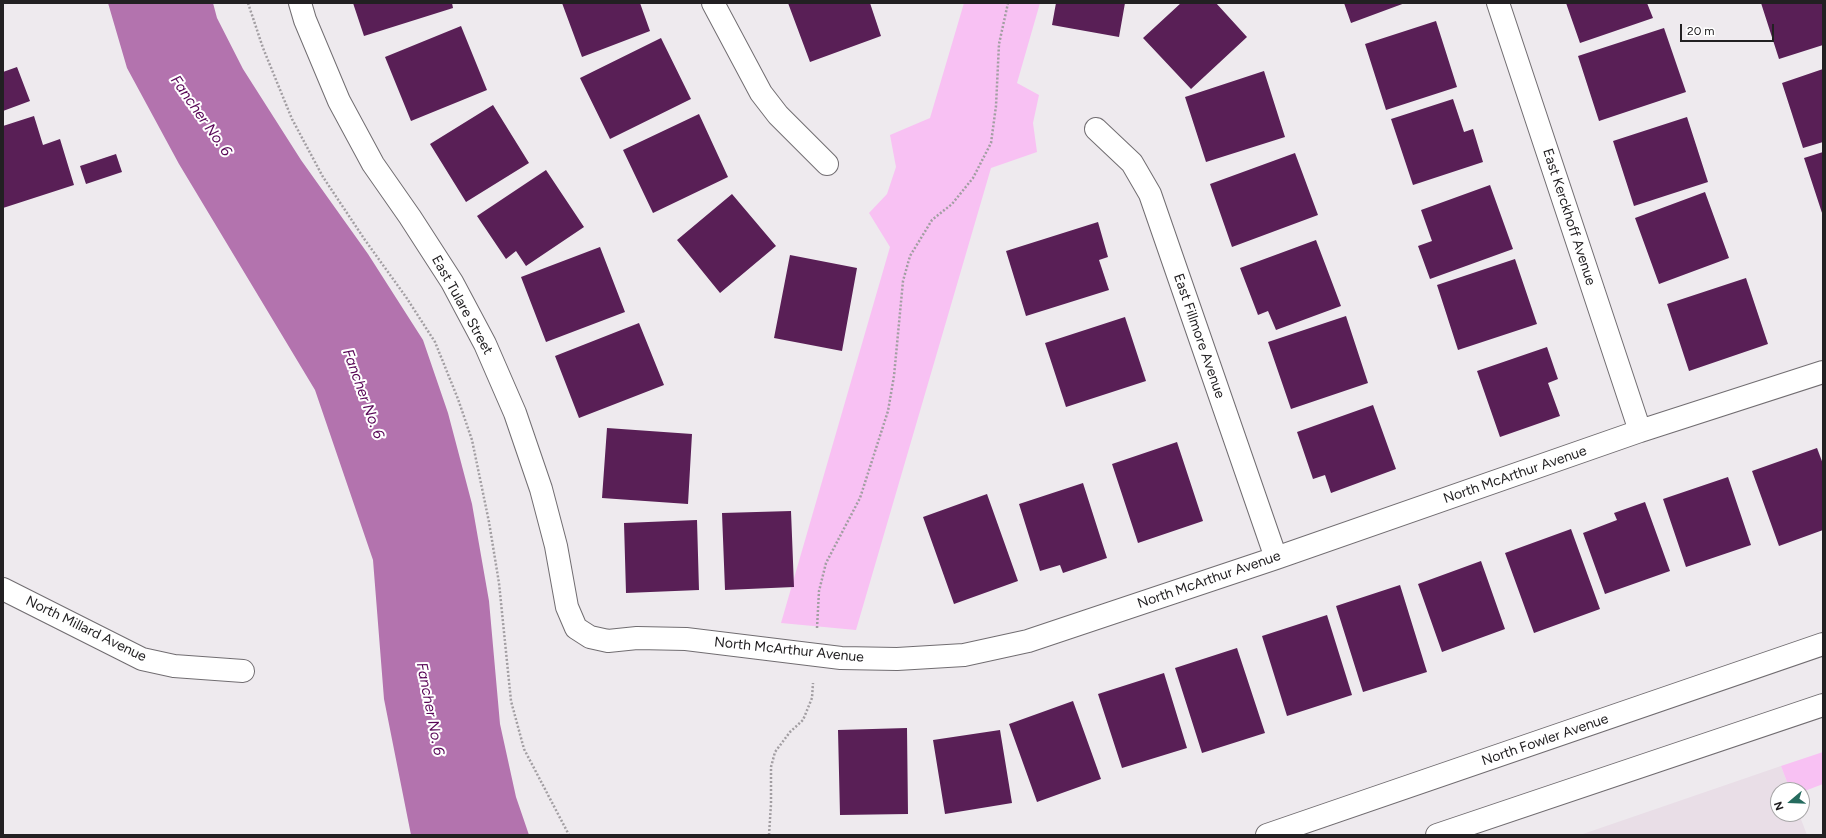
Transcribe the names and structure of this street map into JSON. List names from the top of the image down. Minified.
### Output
{"streets":{"street":["East Kerckhoff Avenue","East Tulare Street","East Fillmore Avenue","North McArthur Avenue","North Millard Avenue","North Fowler Avenue"]},"crossings":[["East Kerckhoff Avenue","North McArthur Avenue"],["East Tulare Street","North McArthur Avenue"],["East Fillmore Avenue","North McArthur Avenue"]],"water":["Fancher No. 6"],"scale_bar":"20 m","north":"left"}
